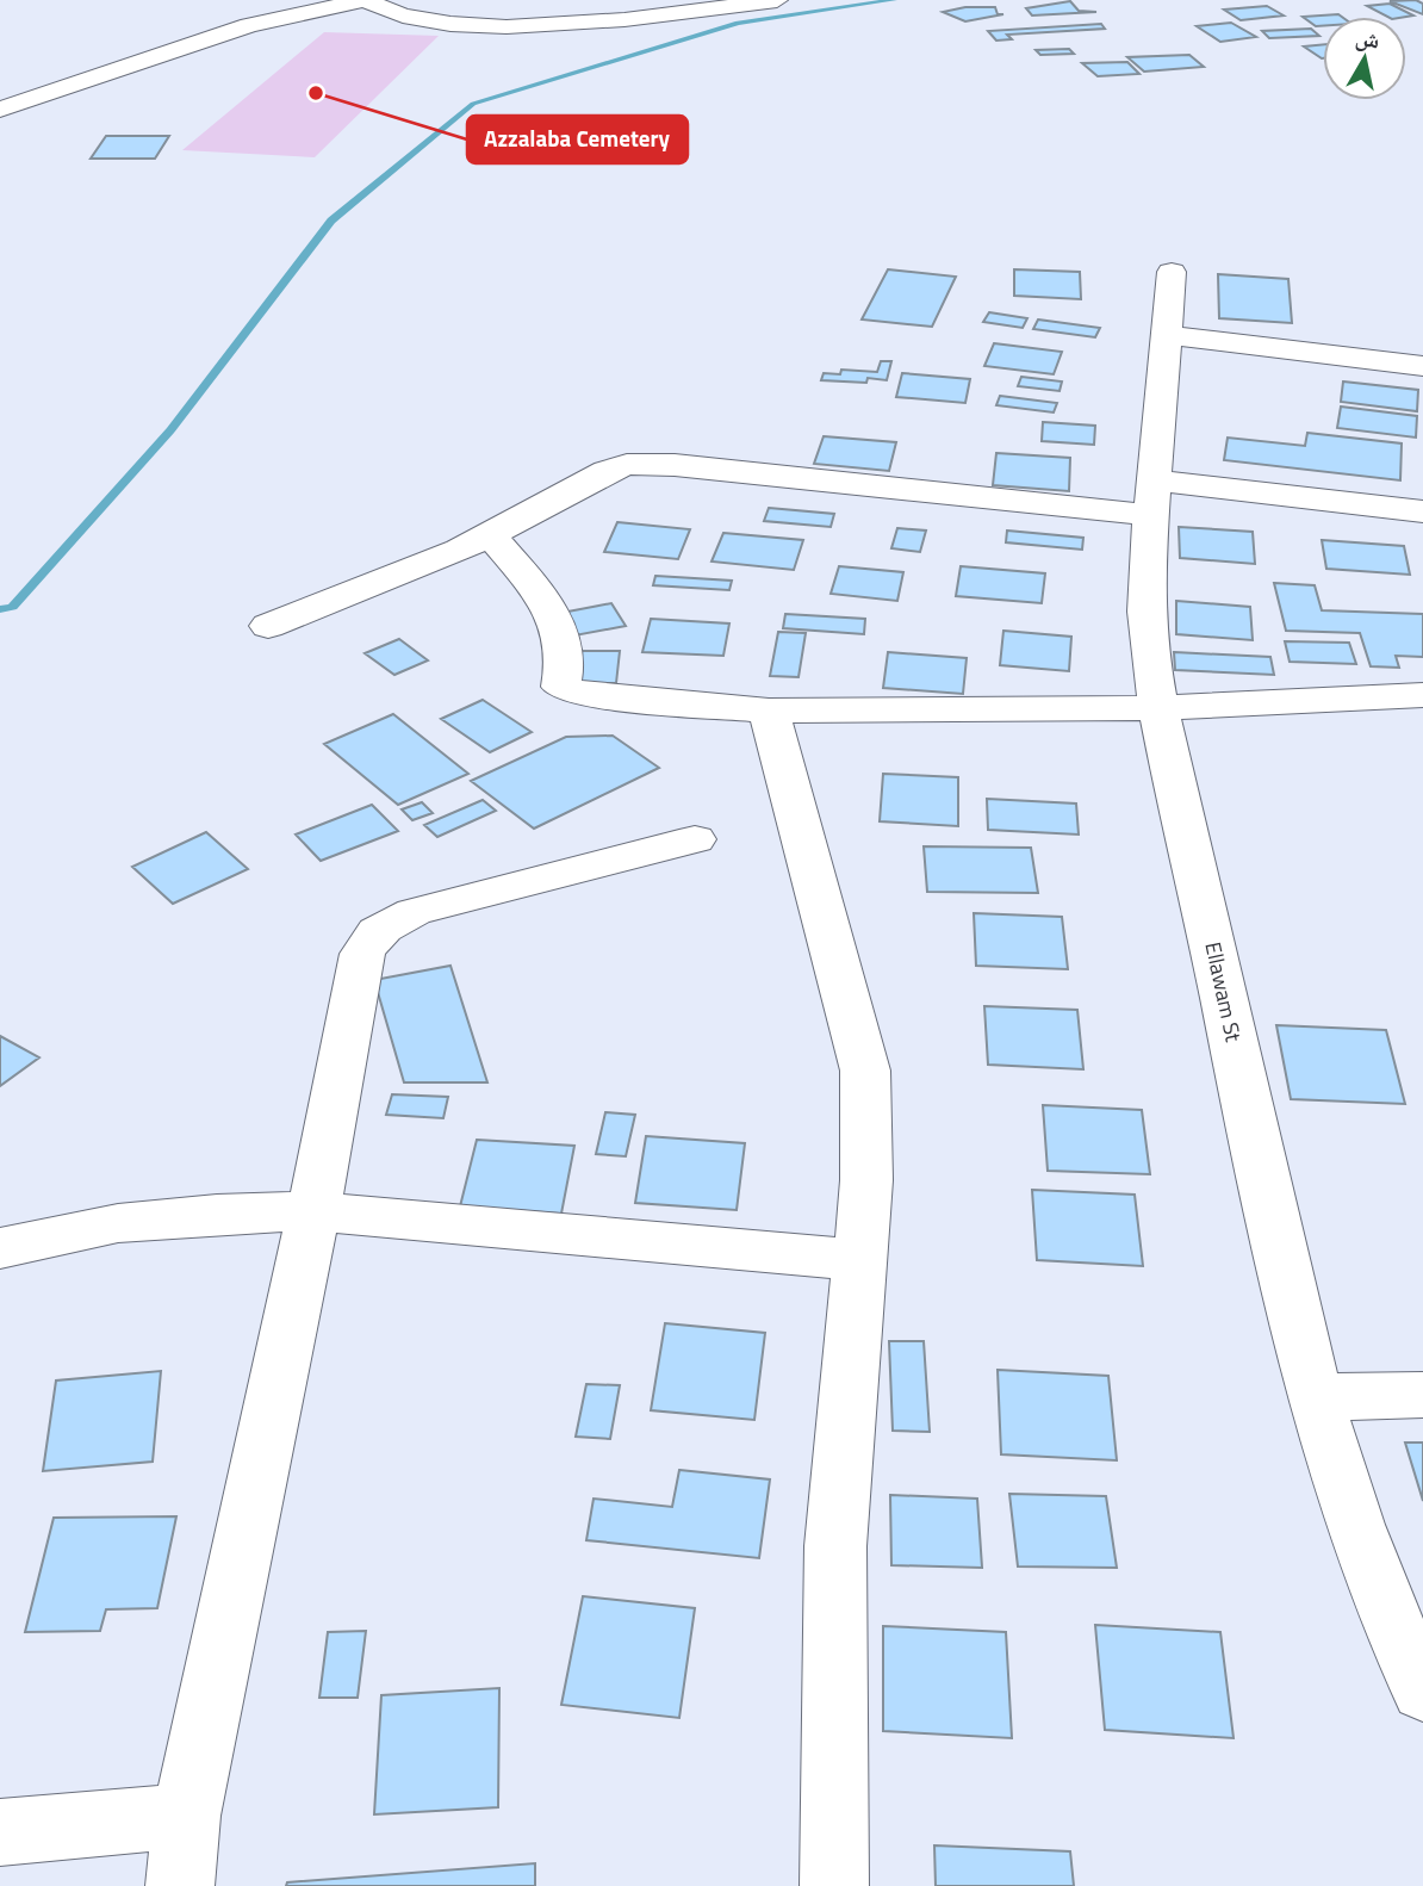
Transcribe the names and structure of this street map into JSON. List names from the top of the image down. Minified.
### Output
{"streets":{"street":["Ellawam St"]},"places":["Azzalaba Cemetery"],"north":"top"}
